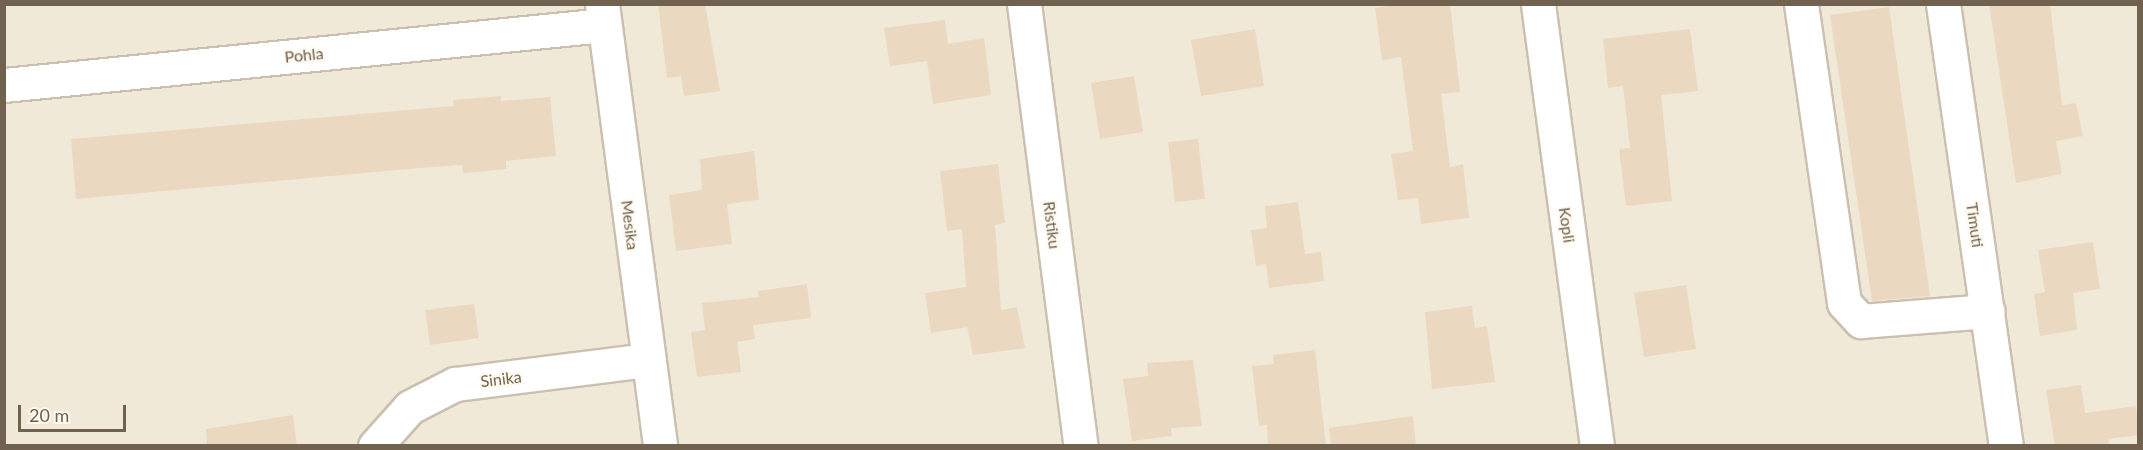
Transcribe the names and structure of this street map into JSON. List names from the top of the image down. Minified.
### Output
{"streets":{"street":["Pohla","Mesika","Ristiku","Kopli","Timuti","Sinika"]},"crossings":[["Pohla","Mesika"],["Mesika","Sinika"]],"scale_bar":"20 m"}
